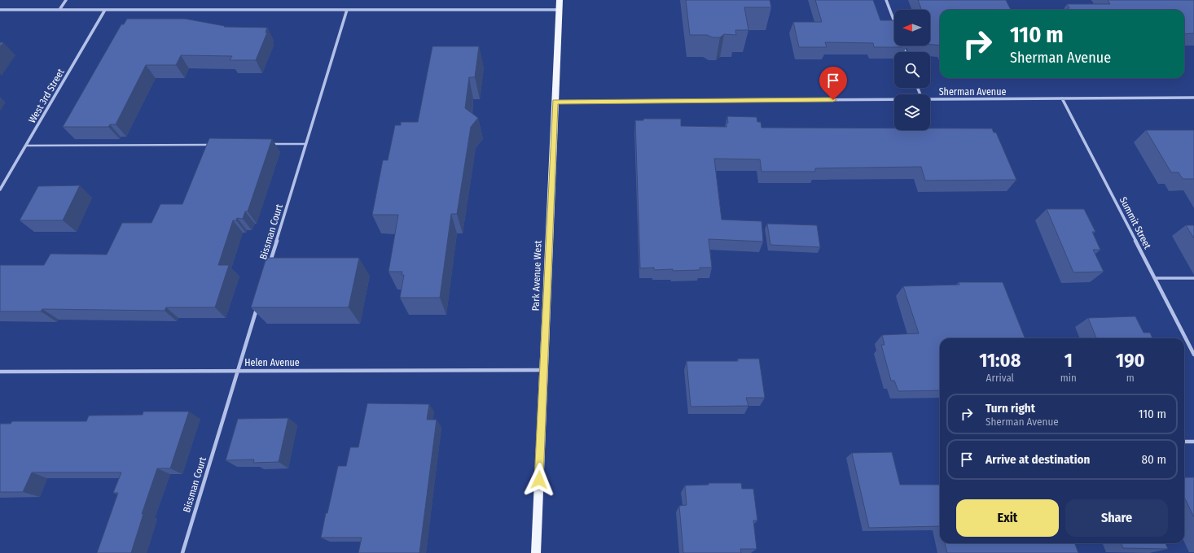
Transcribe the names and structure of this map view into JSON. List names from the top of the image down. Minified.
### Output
{"streets":{"main road":["Park Avenue West"],"street":["Sherman Avenue","West 3rd Street","Summit Street","Bissman Court","Helen Avenue"]},"crossings":[["Sherman Avenue","Summit Street"],["Sherman Avenue","Park Avenue West"],["Bissman Court","Helen Avenue"],["Park Avenue West","Helen Avenue"]],"north":"left","page":{"turn":["110 m","Sherman Avenue"],"eta":["11:08","Arrival","1","min","190","m"],"list":[{"name":"Turn right","note":"Sherman Avenue","value":"110 m"},{"name":"Arrive at destination","value":"80 m"}],"buttons":["Exit","Share"]}}
